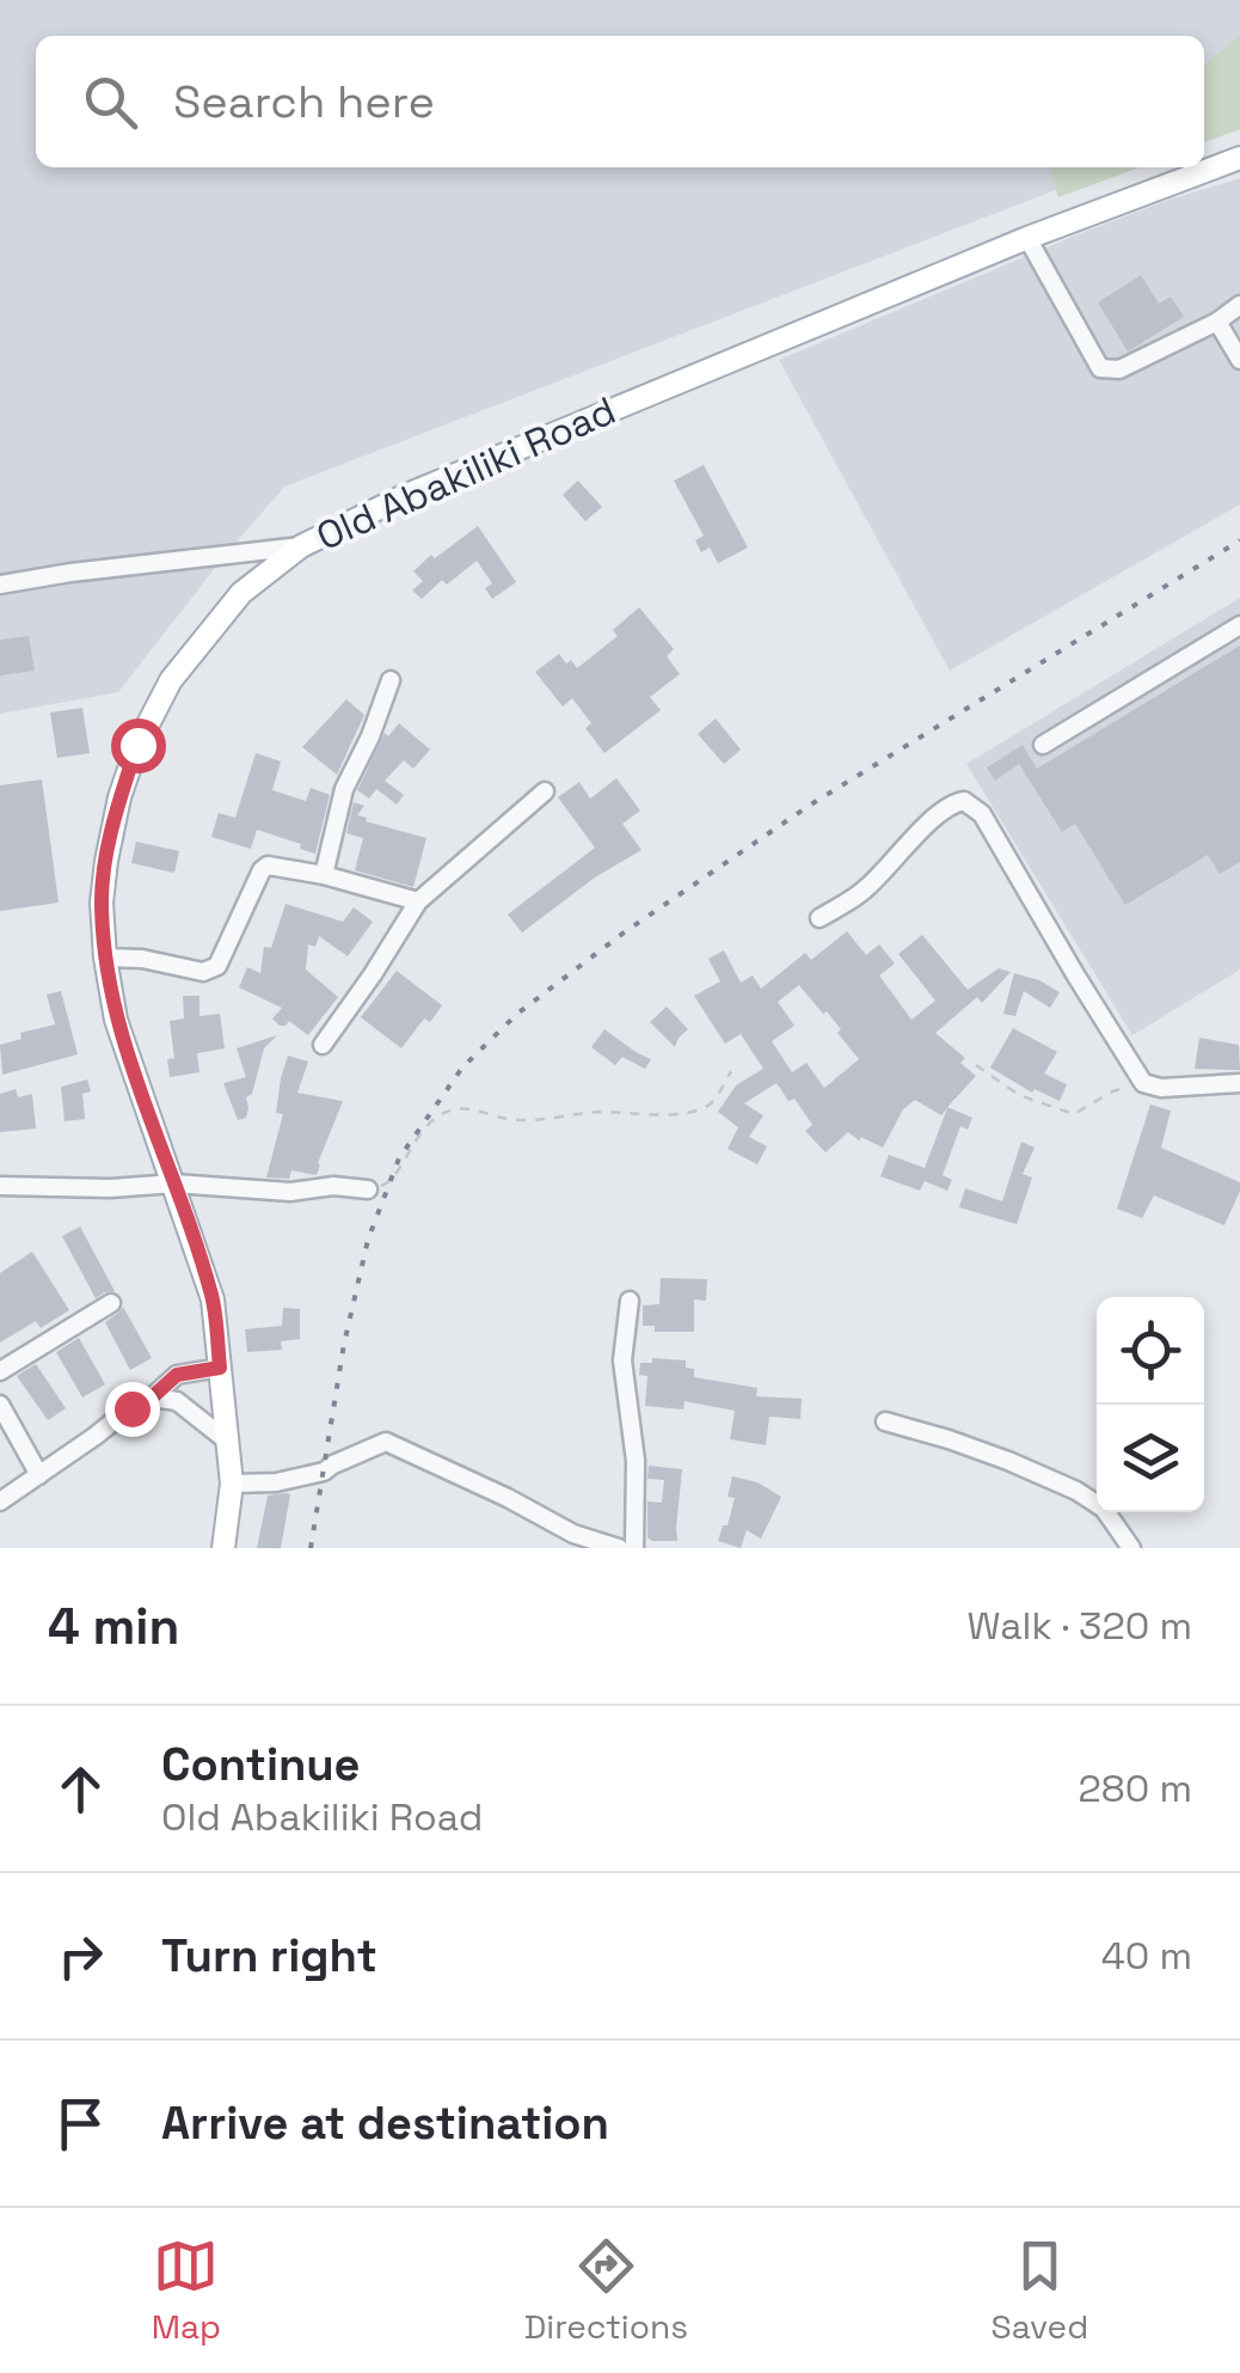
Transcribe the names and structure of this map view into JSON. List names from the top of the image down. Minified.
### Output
{"streets":{"main road":["Old Abakiliki Road"]},"page":{"search":"Search here","heading":["4 min","Walk · 320 m"],"list":[["Continue","Old Abakiliki Road","280 m"],["Turn right","40 m"],"Arrive at destination"],"nav":["Map","Directions","Saved"]}}
